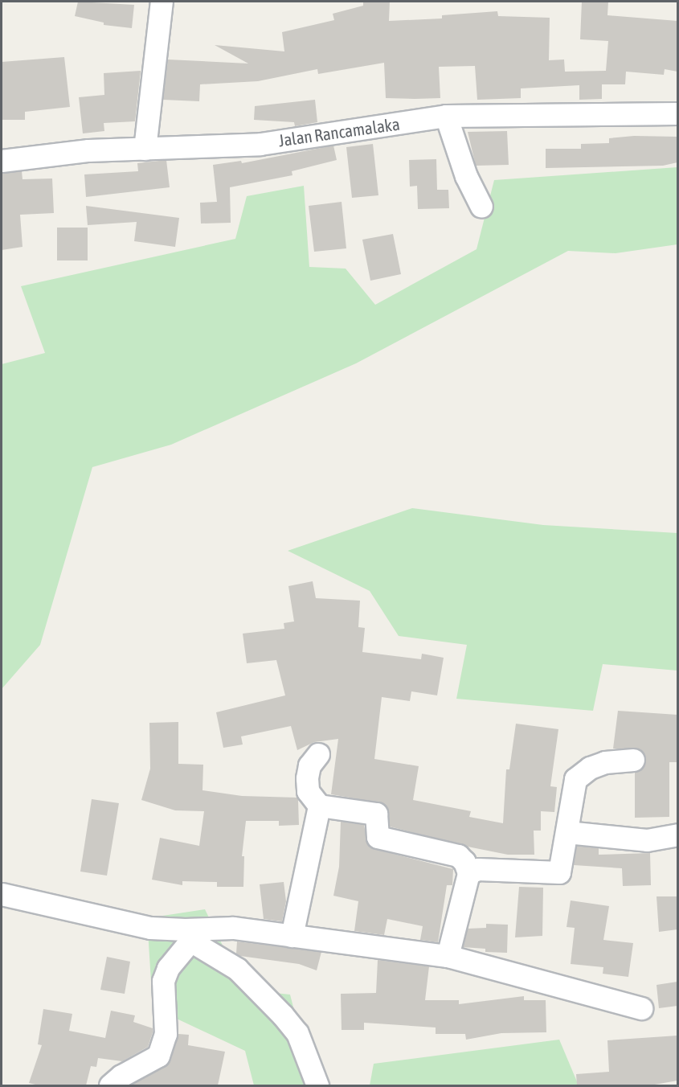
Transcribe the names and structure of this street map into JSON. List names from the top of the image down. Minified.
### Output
{"streets":{"street":["Jalan Rancamalaka"]}}
